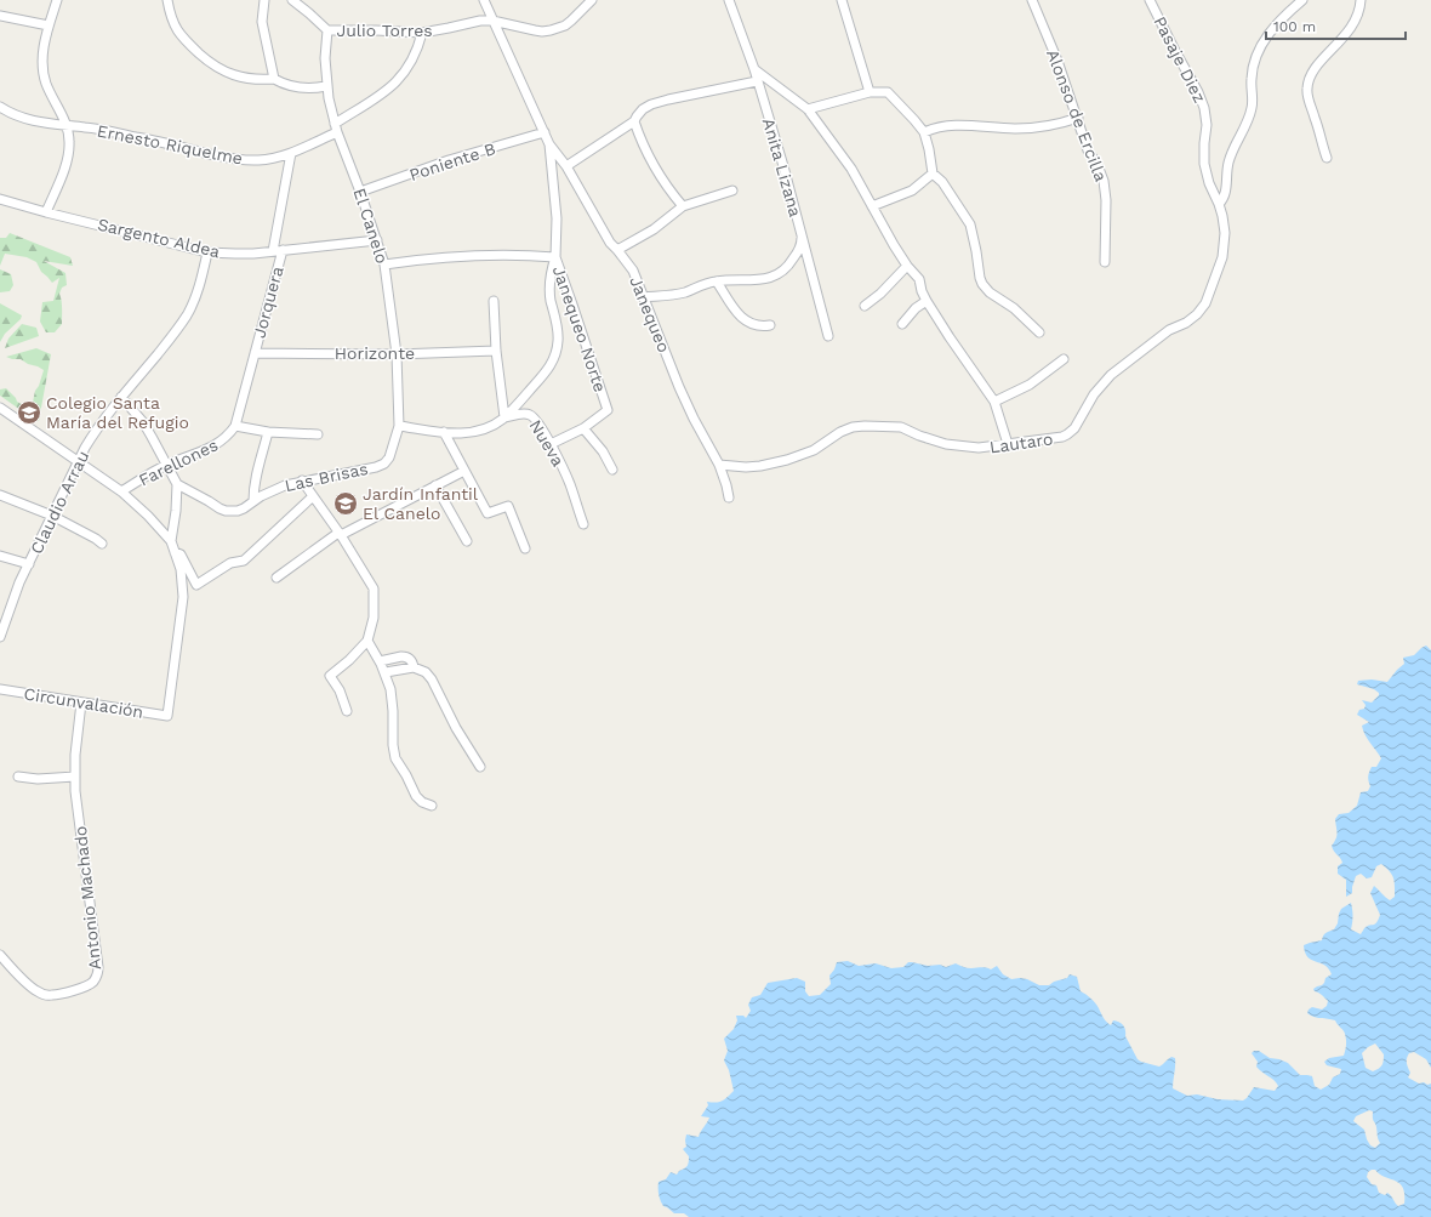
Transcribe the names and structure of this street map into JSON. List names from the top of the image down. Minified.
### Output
{"streets":{"street":["Julio Torres","Pasaje Diez","Alonso de Ercilla","Ernesto Riquelme","Poniente B","Anita Lizana","El Canelo","Sargento Aldea","Jorquera","Janequeo","Janequeo Norte","Horizonte","Nueva","Lautaro","Farellones","Las Brisas","Claudio Arrau","Circunvalación","Antonio Machado"]},"crossings":[["Julio Torres","Ernesto Riquelme"],["Julio Torres","El Canelo"],["Pasaje Diez","Lautaro"],["Ernesto Riquelme","El Canelo"],["Ernesto Riquelme","Jorquera"],["Poniente B","El Canelo"],["Poniente B","Janequeo Norte"],["El Canelo","Sargento Aldea"],["El Canelo","Horizonte"],["El Canelo","Las Brisas"],["Sargento Aldea","Jorquera"],["Sargento Aldea","Claudio Arrau"],["Jorquera","Horizonte"],["Jorquera","Farellones"],["Janequeo","Janequeo Norte"],["Janequeo","Lautaro"],["Janequeo Norte","Nueva"],["Horizonte","Nueva"],["Circunvalación","Antonio Machado"]],"places":{"school or university":["Colegio Santa María del Refugio","Jardín Infantil El Canelo"]},"scale_bar":"100 m"}
